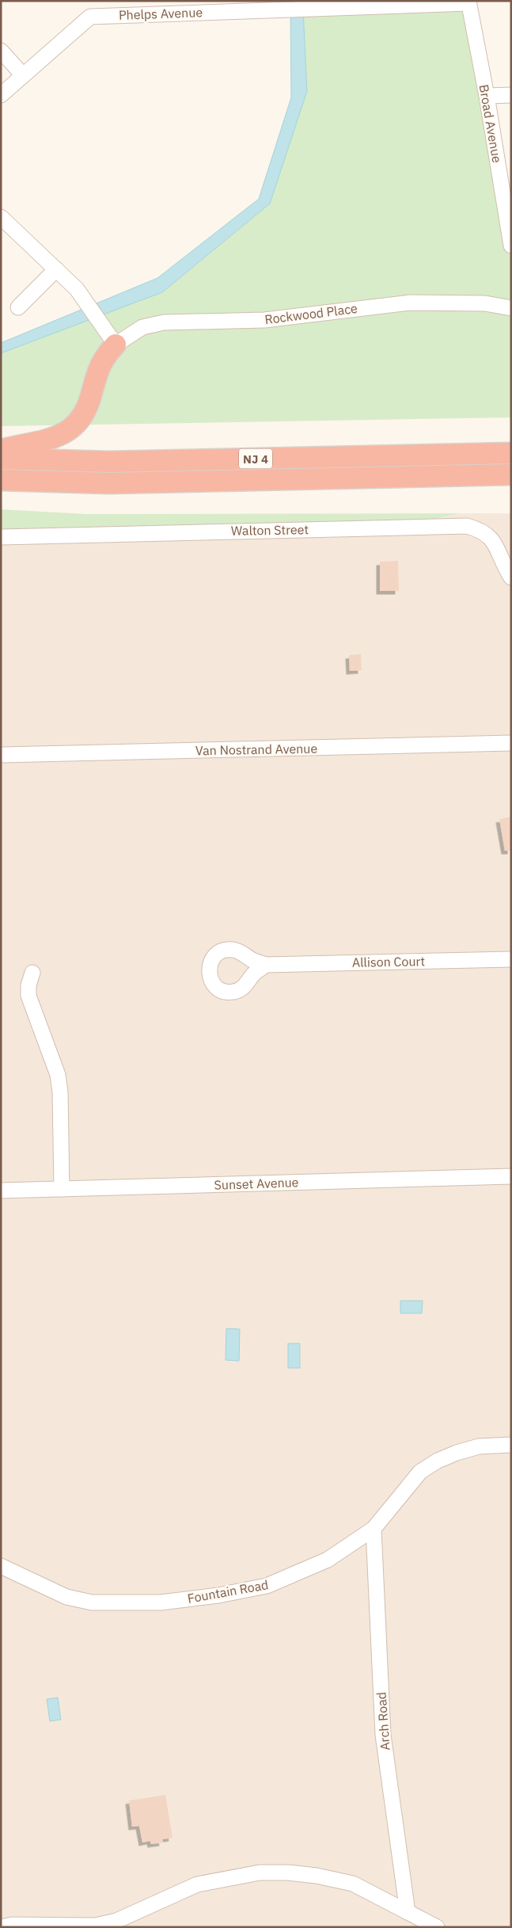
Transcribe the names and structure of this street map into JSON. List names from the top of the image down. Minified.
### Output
{"streets":{"highway":["NJ 4"],"street":["Phelps Avenue","Broad Avenue","Rockwood Place","Walton Street","Van Nostrand Avenue","Allison Court","Sunset Avenue","Fountain Road","Arch Road"]},"crossings":[["Phelps Avenue","Broad Avenue"],["Fountain Road","Arch Road"]]}
